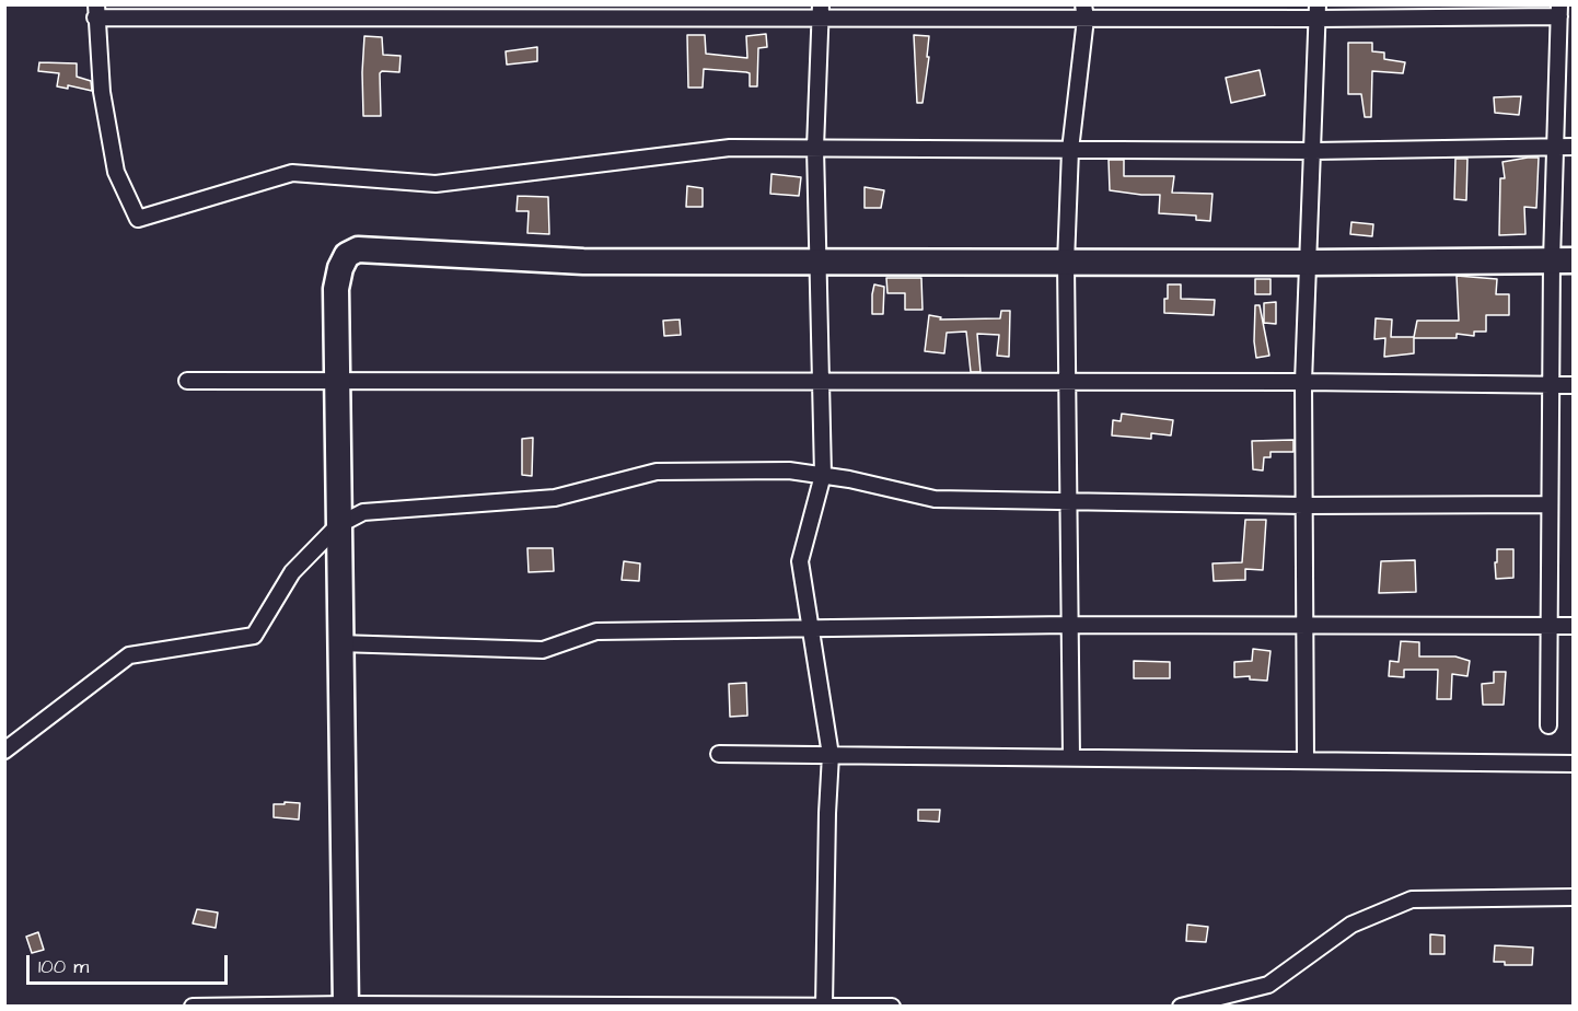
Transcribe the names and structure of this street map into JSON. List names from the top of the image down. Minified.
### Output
{"scale_bar":"100 m"}
